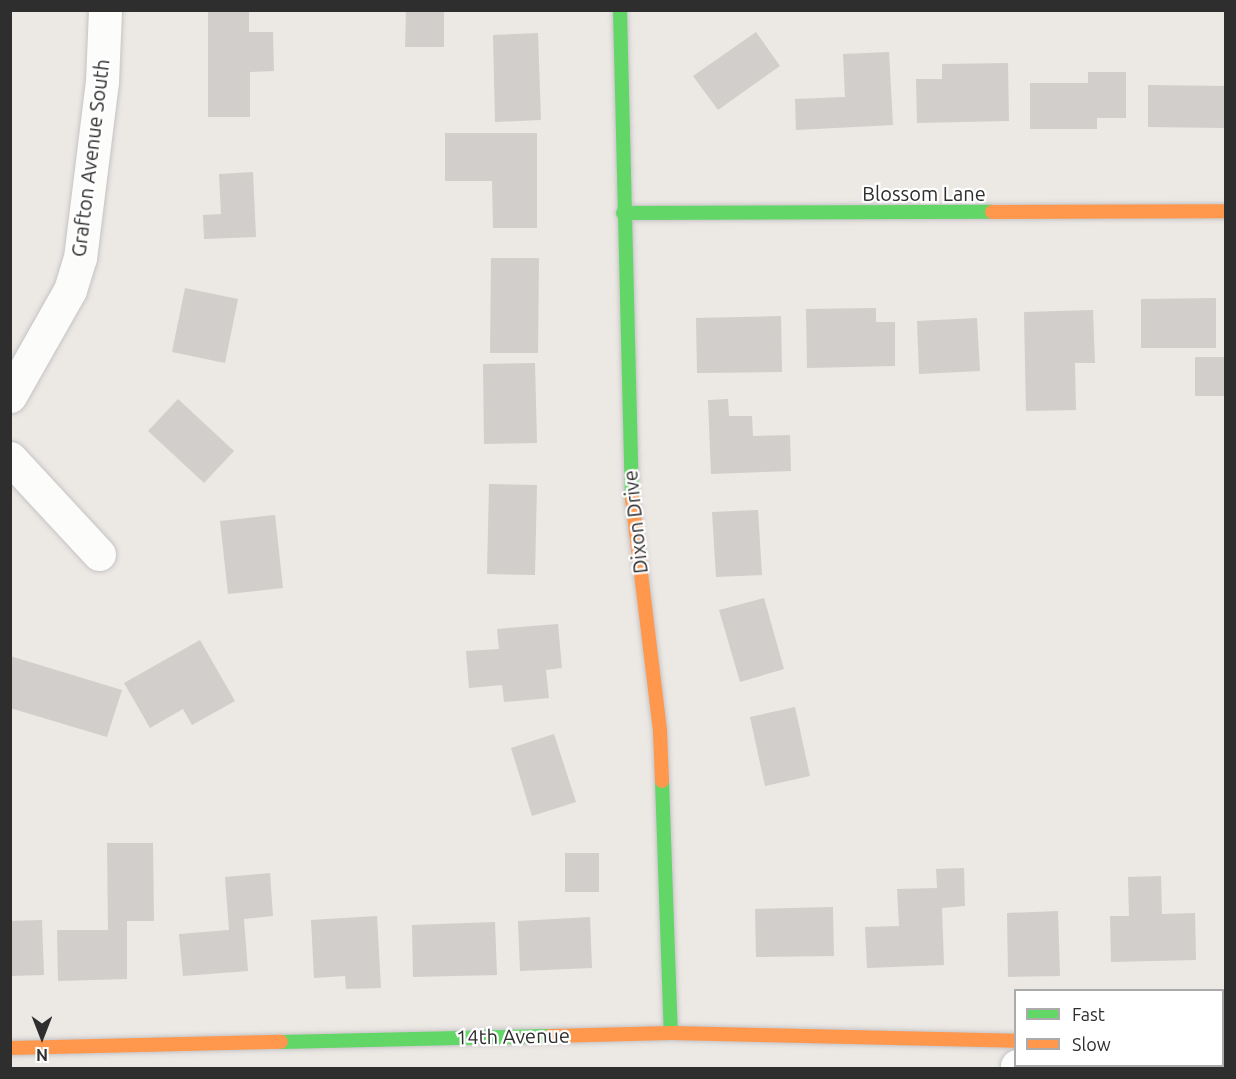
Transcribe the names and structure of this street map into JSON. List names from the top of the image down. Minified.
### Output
{"streets":{"street":["Grafton Avenue South","Blossom Lane","Dixon Drive","14th Avenue"]},"crossings":[["Blossom Lane","Dixon Drive"],["Dixon Drive","14th Avenue"]],"legend":["Fast","Slow"],"north":"bottom"}
